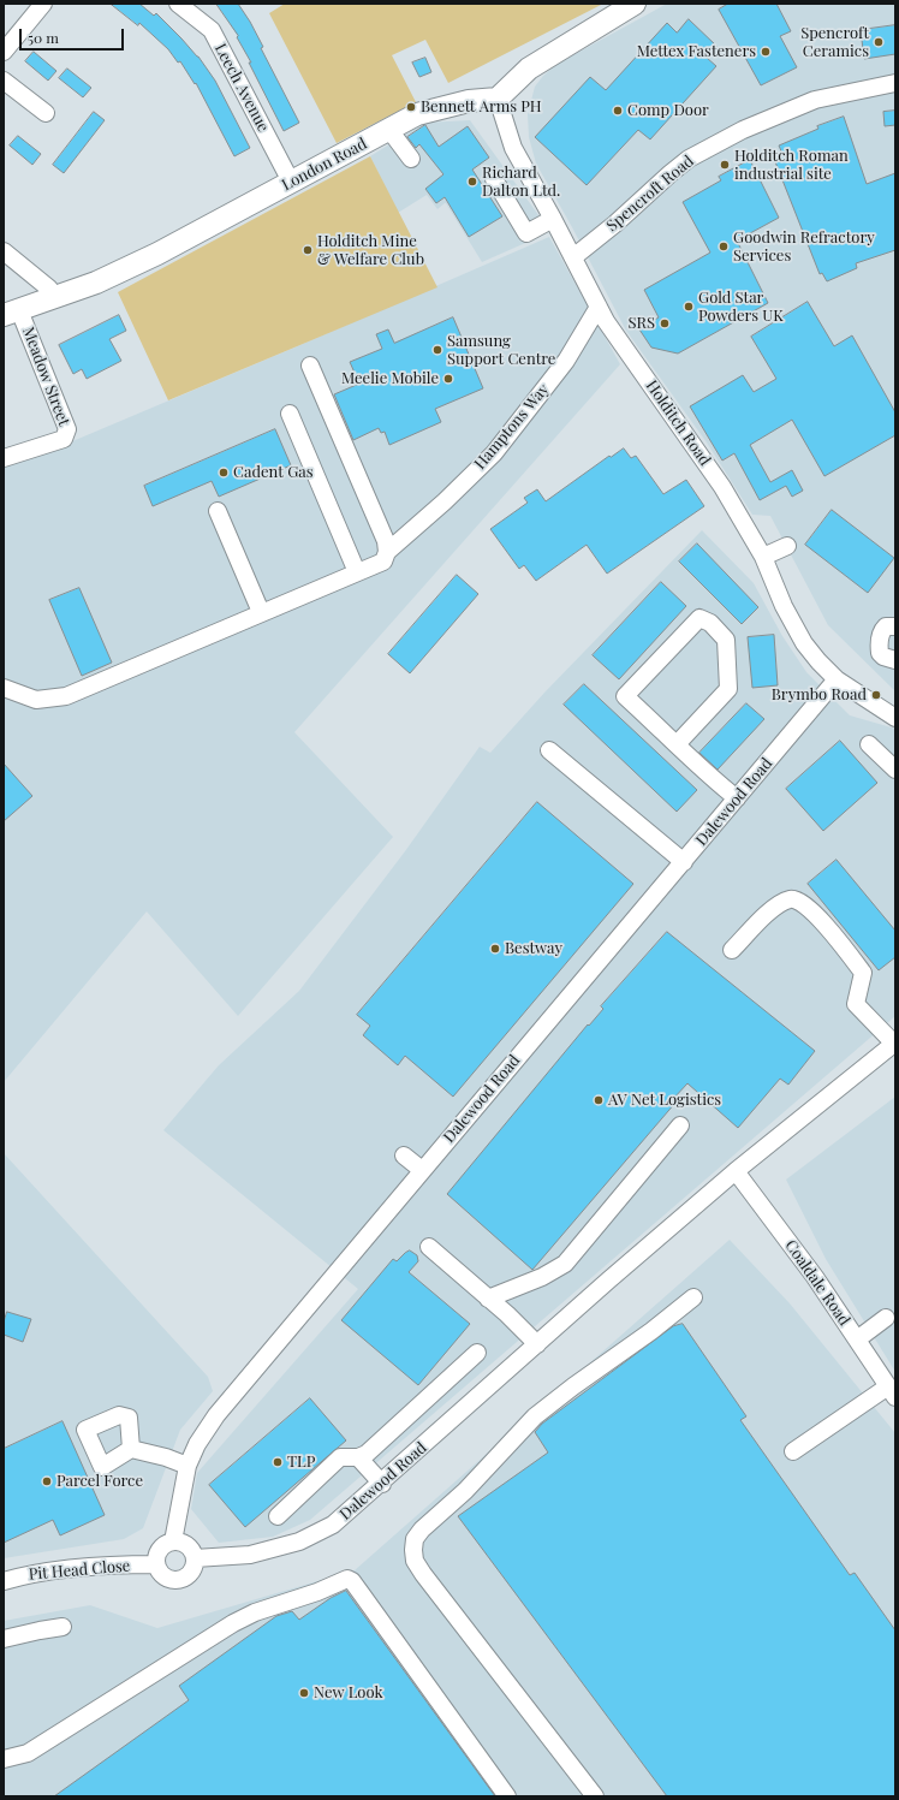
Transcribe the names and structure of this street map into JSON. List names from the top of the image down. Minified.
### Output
{"streets":{"main road":["London Road"],"street":["Leech Avenue","Spencroft Road","Meadow Street","Holditch Road","Hamptons Way","Dalewood Road","Coaldale Road","Pit Head Close"]},"crossings":[["Leech Avenue","London Road"],["London Road","Meadow Street"],["London Road","Holditch Road"],["Spencroft Road","Holditch Road"],["Holditch Road","Hamptons Way"],["Holditch Road","Dalewood Road"],["Dalewood Road","Coaldale Road"],["Dalewood Road","Pit Head Close"]],"places":["Spencroft Ceramics","Mettex Fasteners","Bennett Arms PH","Comp Door","Holditch Roman industrial site","Richard Dalton Ltd.","Goodwin Refractory Services","Holditch Mine & Welfare Club","Gold Star Powders UK","SRS","Samsung Support Centre","Meelie Mobile","Cadent Gas","Brymbo Road","Bestway","AV Net Logistics","TLP","Parcel Force","New Look"],"scale_bar":"50 m"}
